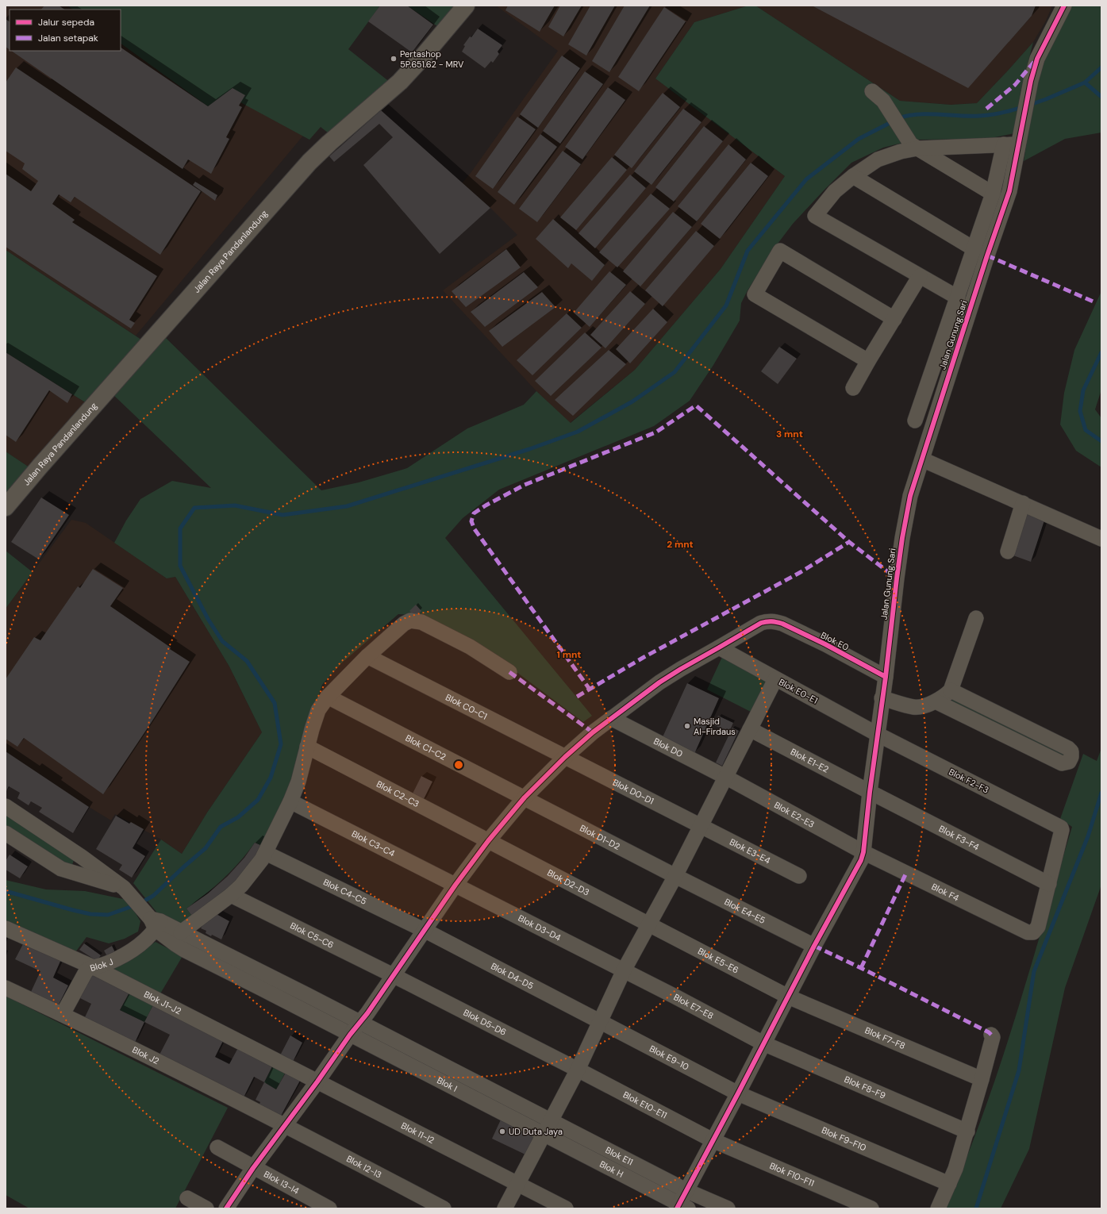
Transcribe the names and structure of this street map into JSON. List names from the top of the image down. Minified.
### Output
{"streets":{"street":["Jalan Raya Pandanlandung","Jalan Gunung Sari","Blok E0","Blok E0-E1","Blok C0-C1","Blok C1-C2","Blok D0","Blok E1-E2","Blok F2-F3","Blok D0-D1","Blok C2-C3","Blok E2-E3","Blok D1-D2","Blok F3-F4","Blok C3-C4","Blok E3-E4","Blok D2-D3","Blok C4-C5","Blok F4","Blok E4-E5","Blok D3-D4","Blok C5-C6","Blok E5-E6","Blok J","Blok D4-D5","Blok J1-J2","Blok E7-E8","Blok D5-D6","Blok F7-F8","Blok J2","Blok E9-10","Blok I","Blok F8-F9","Blok E10-E11","Blok I1-I2","Blok F9-F10","Blok E11","Blok I2-I3","Blok H","Blok F10-F11","Blok I3-I4"]},"crossings":[["Jalan Gunung Sari","Blok E0"],["Jalan Gunung Sari","Blok E0-E1"],["Jalan Gunung Sari","Blok E1-E2"],["Jalan Gunung Sari","Blok F2-F3"],["Jalan Gunung Sari","Blok E2-E3"],["Jalan Gunung Sari","Blok F3-F4"],["Jalan Gunung Sari","Blok F4"],["Jalan Gunung Sari","Blok E4-E5"],["Jalan Gunung Sari","Blok E5-E6"],["Jalan Gunung Sari","Blok E7-E8"],["Jalan Gunung Sari","Blok F7-F8"],["Jalan Gunung Sari","Blok E9-10"],["Jalan Gunung Sari","Blok F8-F9"],["Jalan Gunung Sari","Blok E10-E11"],["Jalan Gunung Sari","Blok F9-F10"],["Jalan Gunung Sari","Blok E11"],["Jalan Gunung Sari","Blok H"],["Jalan Gunung Sari","Blok F10-F11"],["Blok E0","Blok E0-E1"],["Blok E0-E1","Blok F2-F3"],["Blok C0-C1","Blok D0-D1"],["Blok C1-C2","Blok D1-D2"],["Blok D0","Blok E2-E3"],["Blok E1-E2","Blok F3-F4"],["Blok F2-F3","Blok F3-F4"],["Blok F2-F3","Blok F4"],["Blok D0-D1","Blok E3-E4"],["Blok C2-C3","Blok D2-D3"],["Blok E2-E3","Blok F4"],["Blok D1-D2","Blok E4-E5"],["Blok F3-F4","Blok F4"],["Blok C3-C4","Blok D3-D4"],["Blok D2-D3","Blok E5-E6"],["Blok C4-C5","Blok D4-D5"],["Blok D3-D4","Blok E7-E8"],["Blok C5-C6","Blok D5-D6"],["Blok E5-E6","Blok F7-F8"],["Blok J","Blok J1-J2"],["Blok J","Blok J2"],["Blok J","Blok I"],["Blok J","Blok E11"],["Blok D4-D5","Blok E9-10"],["Blok J1-J2","Blok I1-I2"],["Blok E7-E8","Blok F8-F9"],["Blok D5-D6","Blok E10-E11"],["Blok J2","Blok I2-I3"],["Blok E9-10","Blok F9-F10"],["Blok I","Blok E11"],["Blok I","Blok H"],["Blok E10-E11","Blok F10-F11"]],"places":["Pertashop 5P.651.62 - MRV","Masjid Al-Firdaus","UD Duta Jaya"],"legend":["Jalur sepeda","Jalan setapak"],"rings":["3 mnt","2 mnt","1 mnt"]}
